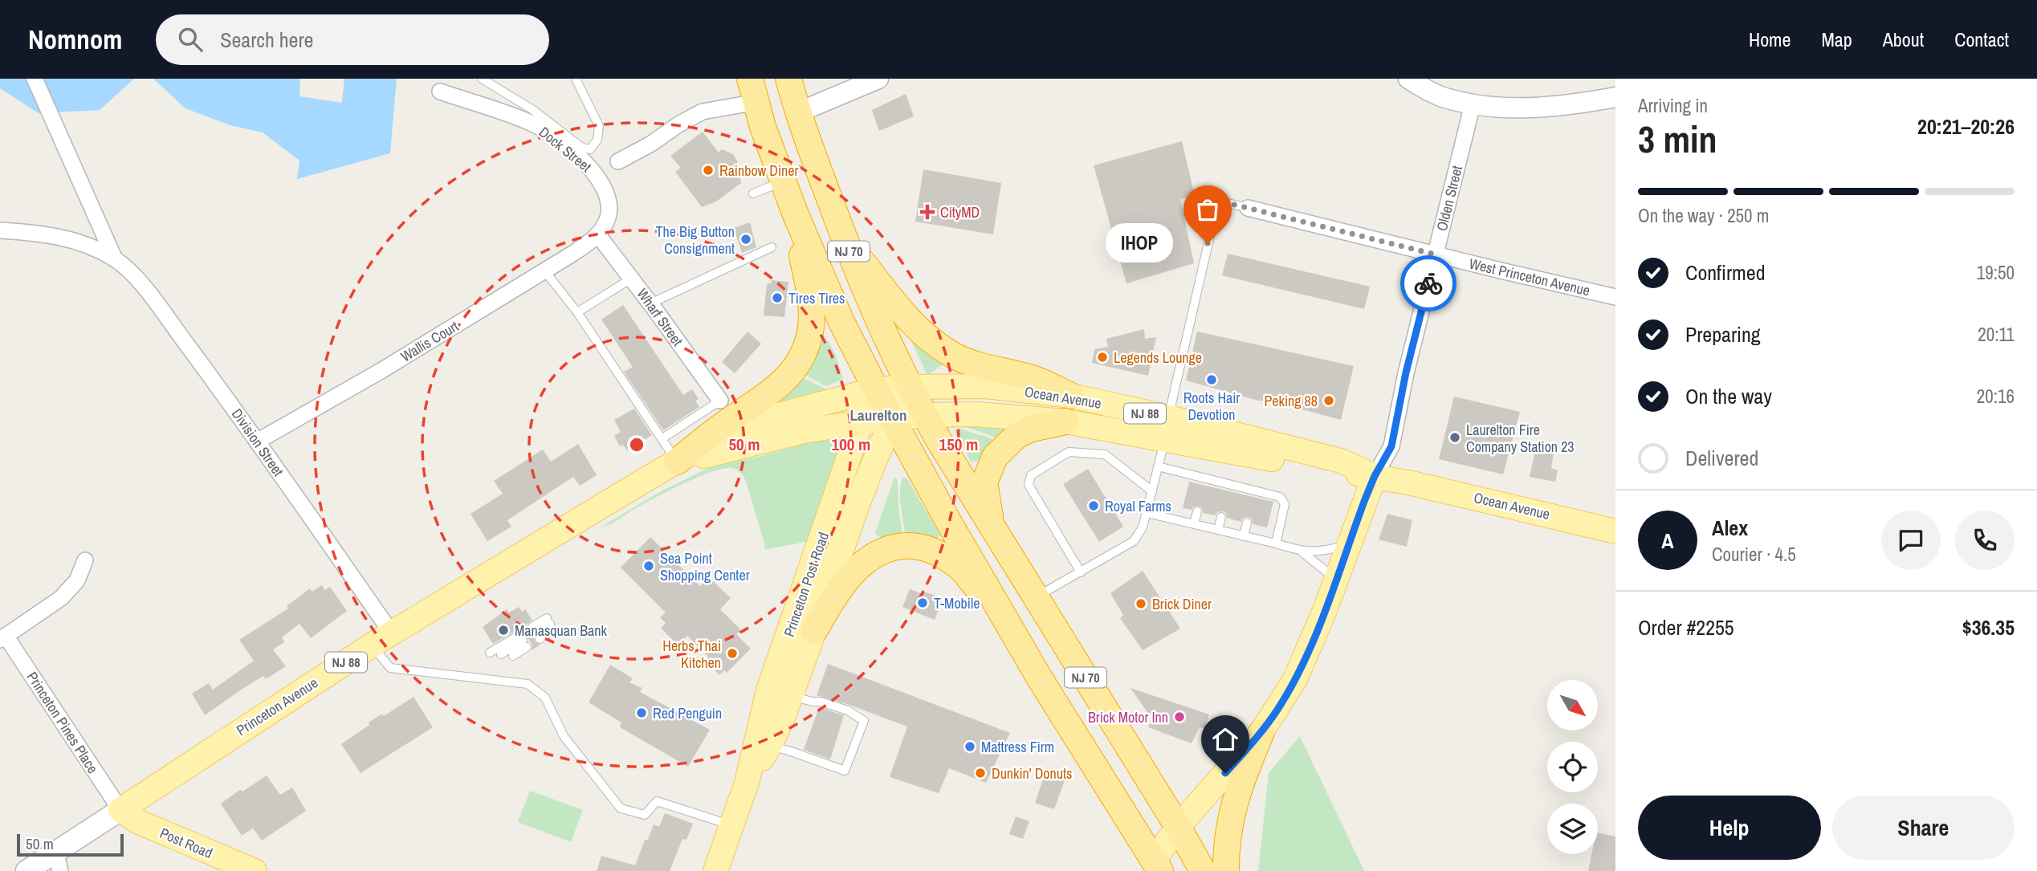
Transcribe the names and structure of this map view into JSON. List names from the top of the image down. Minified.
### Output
{"streets":{"highway":["NJ 70"],"main road":["Olden Street","Ocean Avenue","NJ 88","Princeton Post Road","Princeton Avenue","Post Road"],"street":["Dock Street","West Princeton Avenue","Wharf Street","Wallis Court","Division Street","Princeton Pines Place"]},"crossings":[["Dock Street","Wharf Street"],["Dock Street","Wallis Court"],["Olden Street","NJ 70"],["Olden Street","West Princeton Avenue"],["Olden Street","Ocean Avenue"],["NJ 70","Ocean Avenue"],["NJ 70","NJ 88"],["NJ 70","Princeton Post Road"],["NJ 70","Princeton Avenue"],["Wharf Street","Wallis Court"],["Wallis Court","Division Street"],["Ocean Avenue","NJ 88"],["Ocean Avenue","Princeton Post Road"],["NJ 88","Princeton Post Road"],["NJ 88","Princeton Avenue"],["Division Street","Princeton Avenue"],["Princeton Post Road","Princeton Avenue"],["Princeton Avenue","Princeton Pines Place"],["Princeton Avenue","Post Road"],["Princeton Pines Place","Post Road"]],"districts":["Laurelton"],"places":{"other":["Rainbow Diner","The Big Button Consignment","IHOP","Tires Tires","Legends Lounge","Roots Hair Devotion","Peking 88","Laurelton Fire Company Station 23","Royal Farms","Sea Point Shopping Center","T-Mobile","Brick Diner","Manasquan Bank","Herbs Thai Kitchen","Red Penguin","Brick Motor Inn","Mattress Firm","Dunkin' Donuts"],"health":["CityMD"]},"scale_bar":"50 m","north":"bottom right","page":{"header":"Nomnom","search":"Search here","nav":["Home","Map","About","Contact"],"heading":["3 min","Arriving in","20:21–20:26"],"panel":["Alex","Courier · 4.5","Order #2255","$36.35"],"bar":"On the way · 250 m","bubble":"IHOP","list":[["Confirmed","19:50"],["Preparing","20:11"],["On the way","20:16"],"Delivered"],"round":"A","buttons":["Help","Share"],"scale":"50 m"},"rings":["50 m","100 m","150 m"]}
